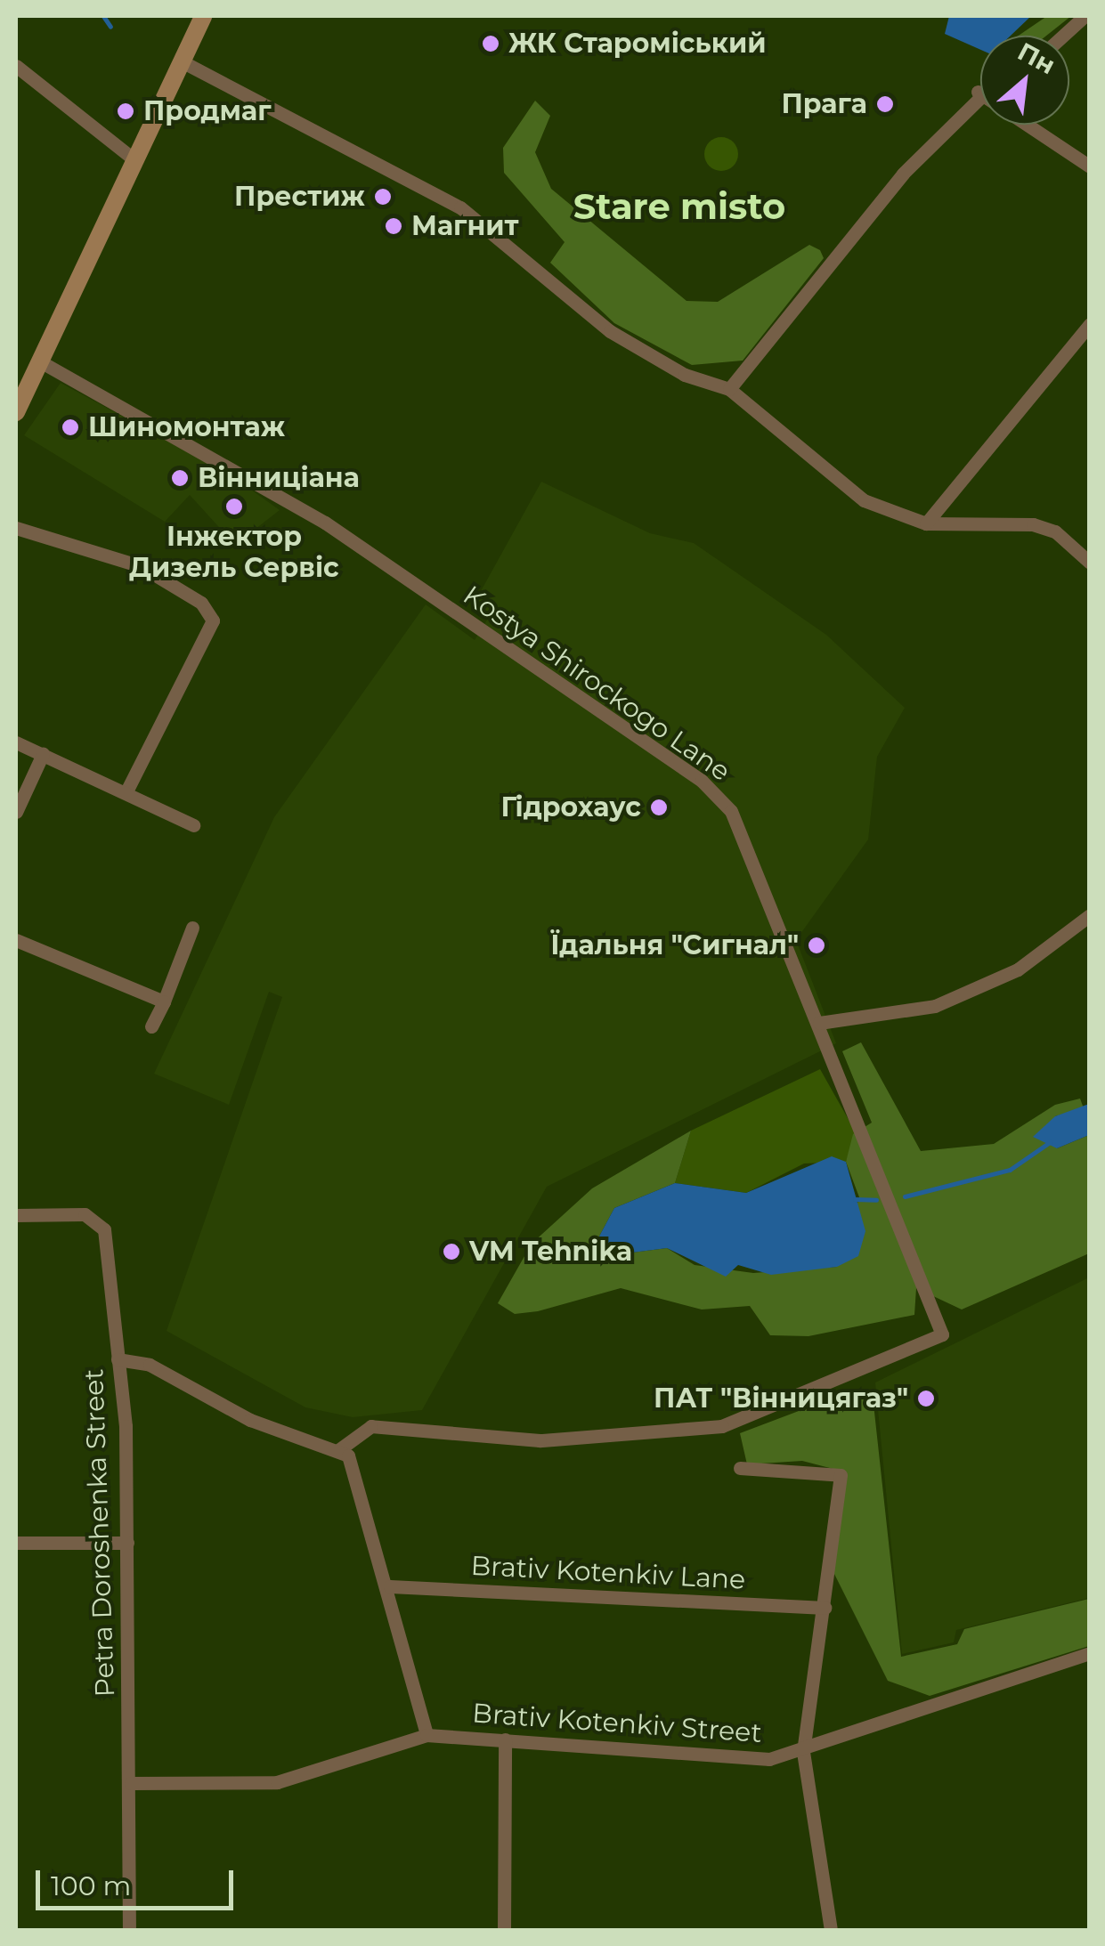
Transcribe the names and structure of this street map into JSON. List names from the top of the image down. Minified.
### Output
{"streets":{"street":["Kostya Shirockogo Lane","Petra Doroshenka Street","Brativ Kotenkiv Lane","Brativ Kotenkiv Street"]},"crossings":[["Petra Doroshenka Street","Brativ Kotenkiv Street"]],"districts":["Stare misto"],"places":["ЖК Староміський","Прага","Продмаг","Престиж","Магнит","Шиномонтаж","Вінниціана","Інжектор Дизель Сервіс","Гідрохаус","Їдальня \"Сигнал\"","VM Tehnika","ПАТ \"Вінницягаз\""],"scale_bar":"100 m","north":"top right"}
